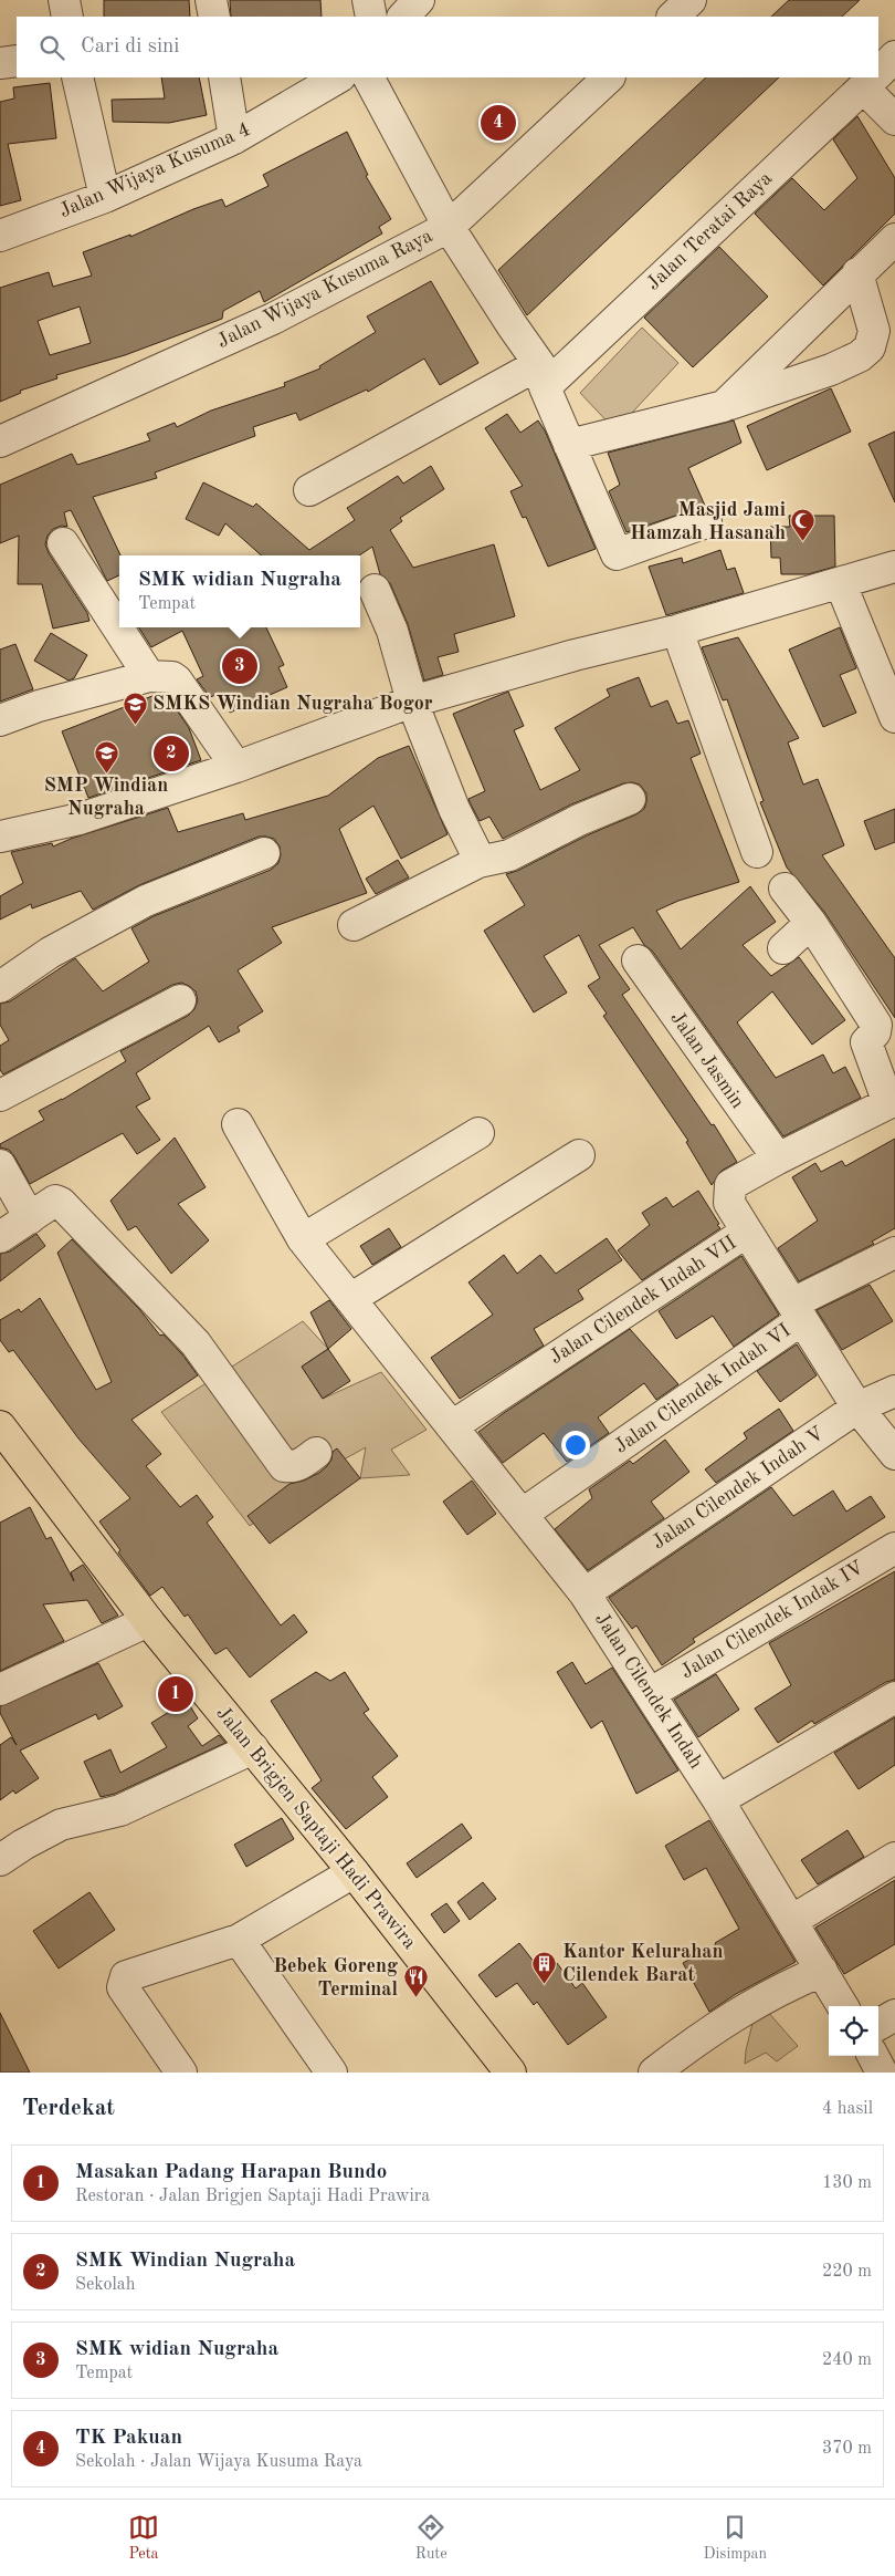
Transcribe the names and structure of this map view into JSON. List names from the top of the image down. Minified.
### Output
{"streets":{"main road":["Jalan Brigjen Saptaji Hadi Prawira"],"street":["Jalan Wijaya Kusuma 4","Jalan Teratai Raya","Jalan Wijaya Kusuma Raya","Jalan Jasmin","Jalan Cilendek Indah VII","Jalan Cilendek Indah VI","Jalan Cilendek Indah V","Jalan Cilendek Indak IV","Jalan Cilendek Indah"]},"crossings":[["Jalan Jasmin","Jalan Cilendek Indah VII"],["Jalan Cilendek Indah VII","Jalan Cilendek Indah"],["Jalan Cilendek Indah VI","Jalan Cilendek Indah"],["Jalan Cilendek Indah V","Jalan Cilendek Indah"],["Jalan Cilendek Indak IV","Jalan Cilendek Indah"]],"places":{"mosque":["Masjid Jami Hamzah Hasanah"],"school or university":["SMKS Windian Nugraha Bogor","SMP Windian Nugraha"],"building":["Kantor Kelurahan Cilendek Barat"],"restaurant":["Bebek Goreng Terminal"]},"page":{"search":"Cari di sini","pins":["4","3","2","1"],"popup":["SMK widian Nugraha","Tempat"],"heading":["Terdekat","4 hasil"],"list":[{"mark":"1","name":"Masakan Padang Harapan Bundo","note":"Restoran · Jalan Brigjen Saptaji Hadi Prawira","value":"130 m"},{"mark":"2","name":"SMK Windian Nugraha","note":"Sekolah","value":"220 m"},{"mark":"3","name":"SMK widian Nugraha","note":"Tempat","value":"240 m"},{"mark":"4","name":"TK Pakuan","note":"Sekolah · Jalan Wijaya Kusuma Raya","value":"370 m"}],"nav":["Peta","Rute","Disimpan"]}}
